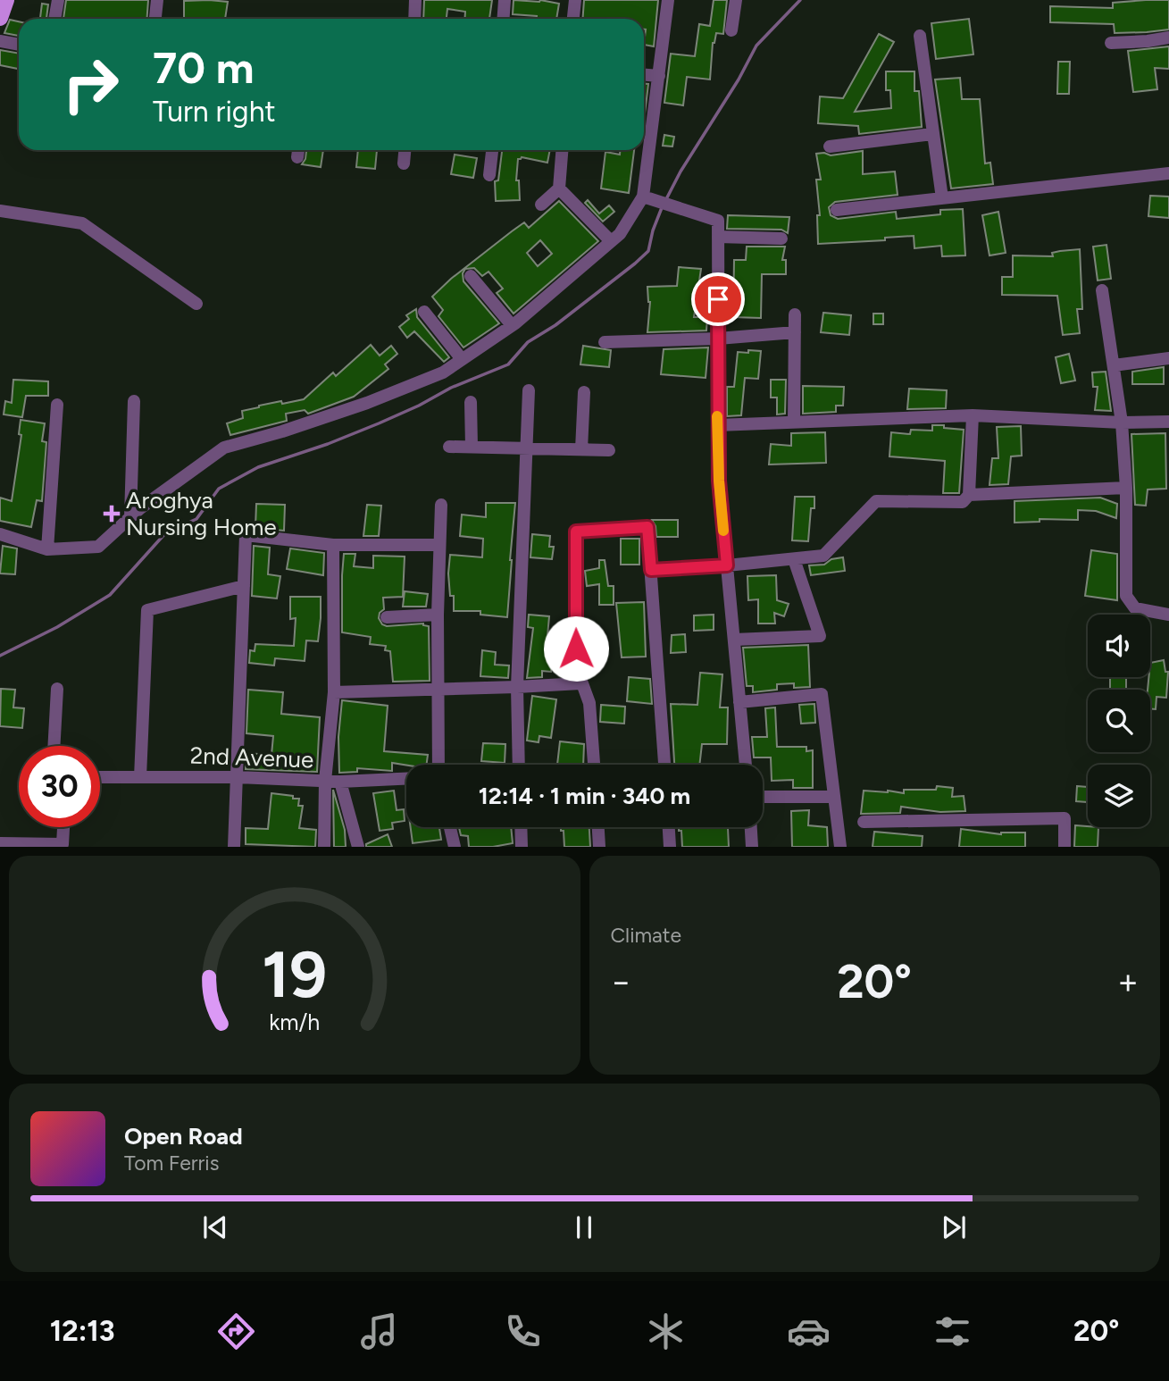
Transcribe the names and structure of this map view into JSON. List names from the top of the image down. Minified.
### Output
{"streets":{"street":["2nd Avenue"]},"places":{"health":["Aroghya Nursing Home"]},"page":{"turn":["70 m","Turn right"],"limit":"30","trip":"12:14 · 1 min · 340 m","tile":"Climate","heat":["−","20°","+"],"song":["Open Road","Tom Ferris"],"tabs":["12:13","20°"],"gauge":["19","km/h"]}}
